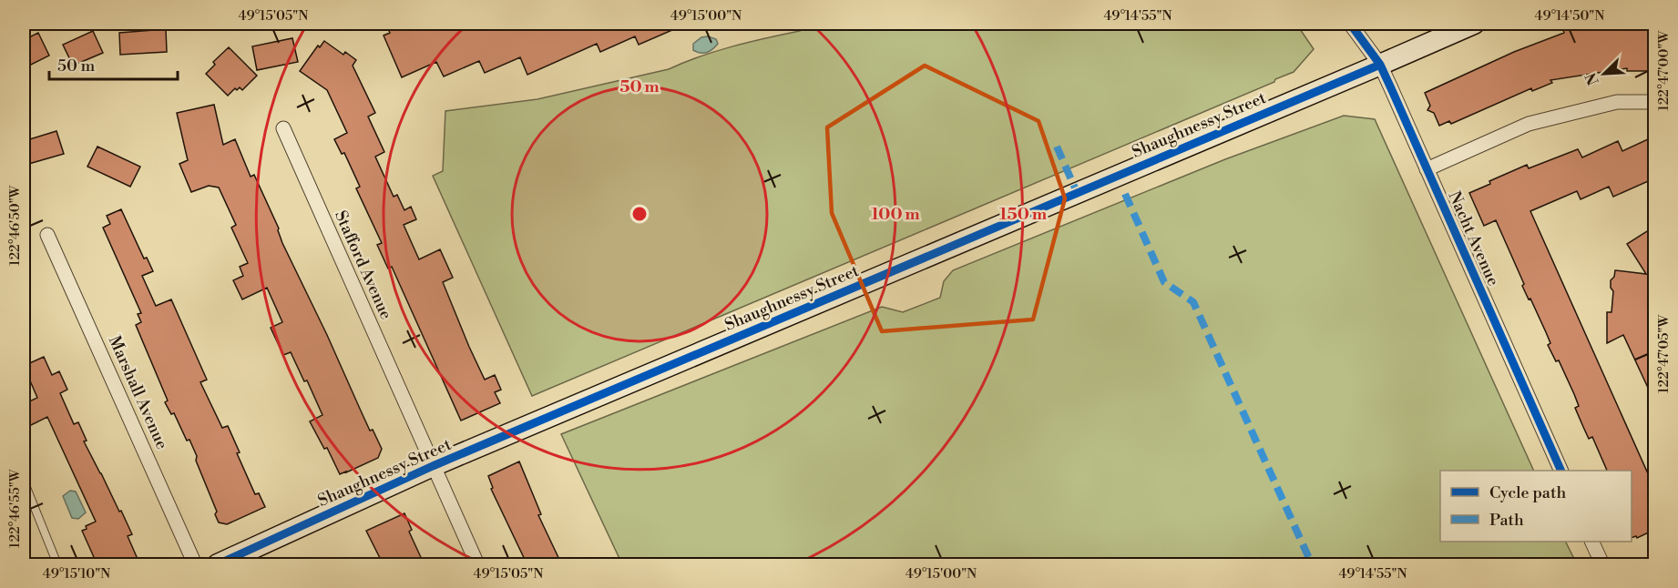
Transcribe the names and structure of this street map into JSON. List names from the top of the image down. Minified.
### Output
{"streets":{"main road":["Shaughnessy Street"],"street":["Nacht Avenue","Stafford Avenue","Marshall Avenue"]},"crossings":[["Shaughnessy Street","Nacht Avenue"],["Shaughnessy Street","Stafford Avenue"]],"legend":["Cycle path","Path"],"scale_bar":"50 m","north":"bottom left","coordinates":["49°15'05\"N","49°15'00\"N","49°14'55\"N","49°14'50\"N","122°47'00\"W","122°46'50\"W","122°47'05\"W","122°46'55\"W","49°15'10\"N"],"rings":["50 m","100 m","150 m"]}
